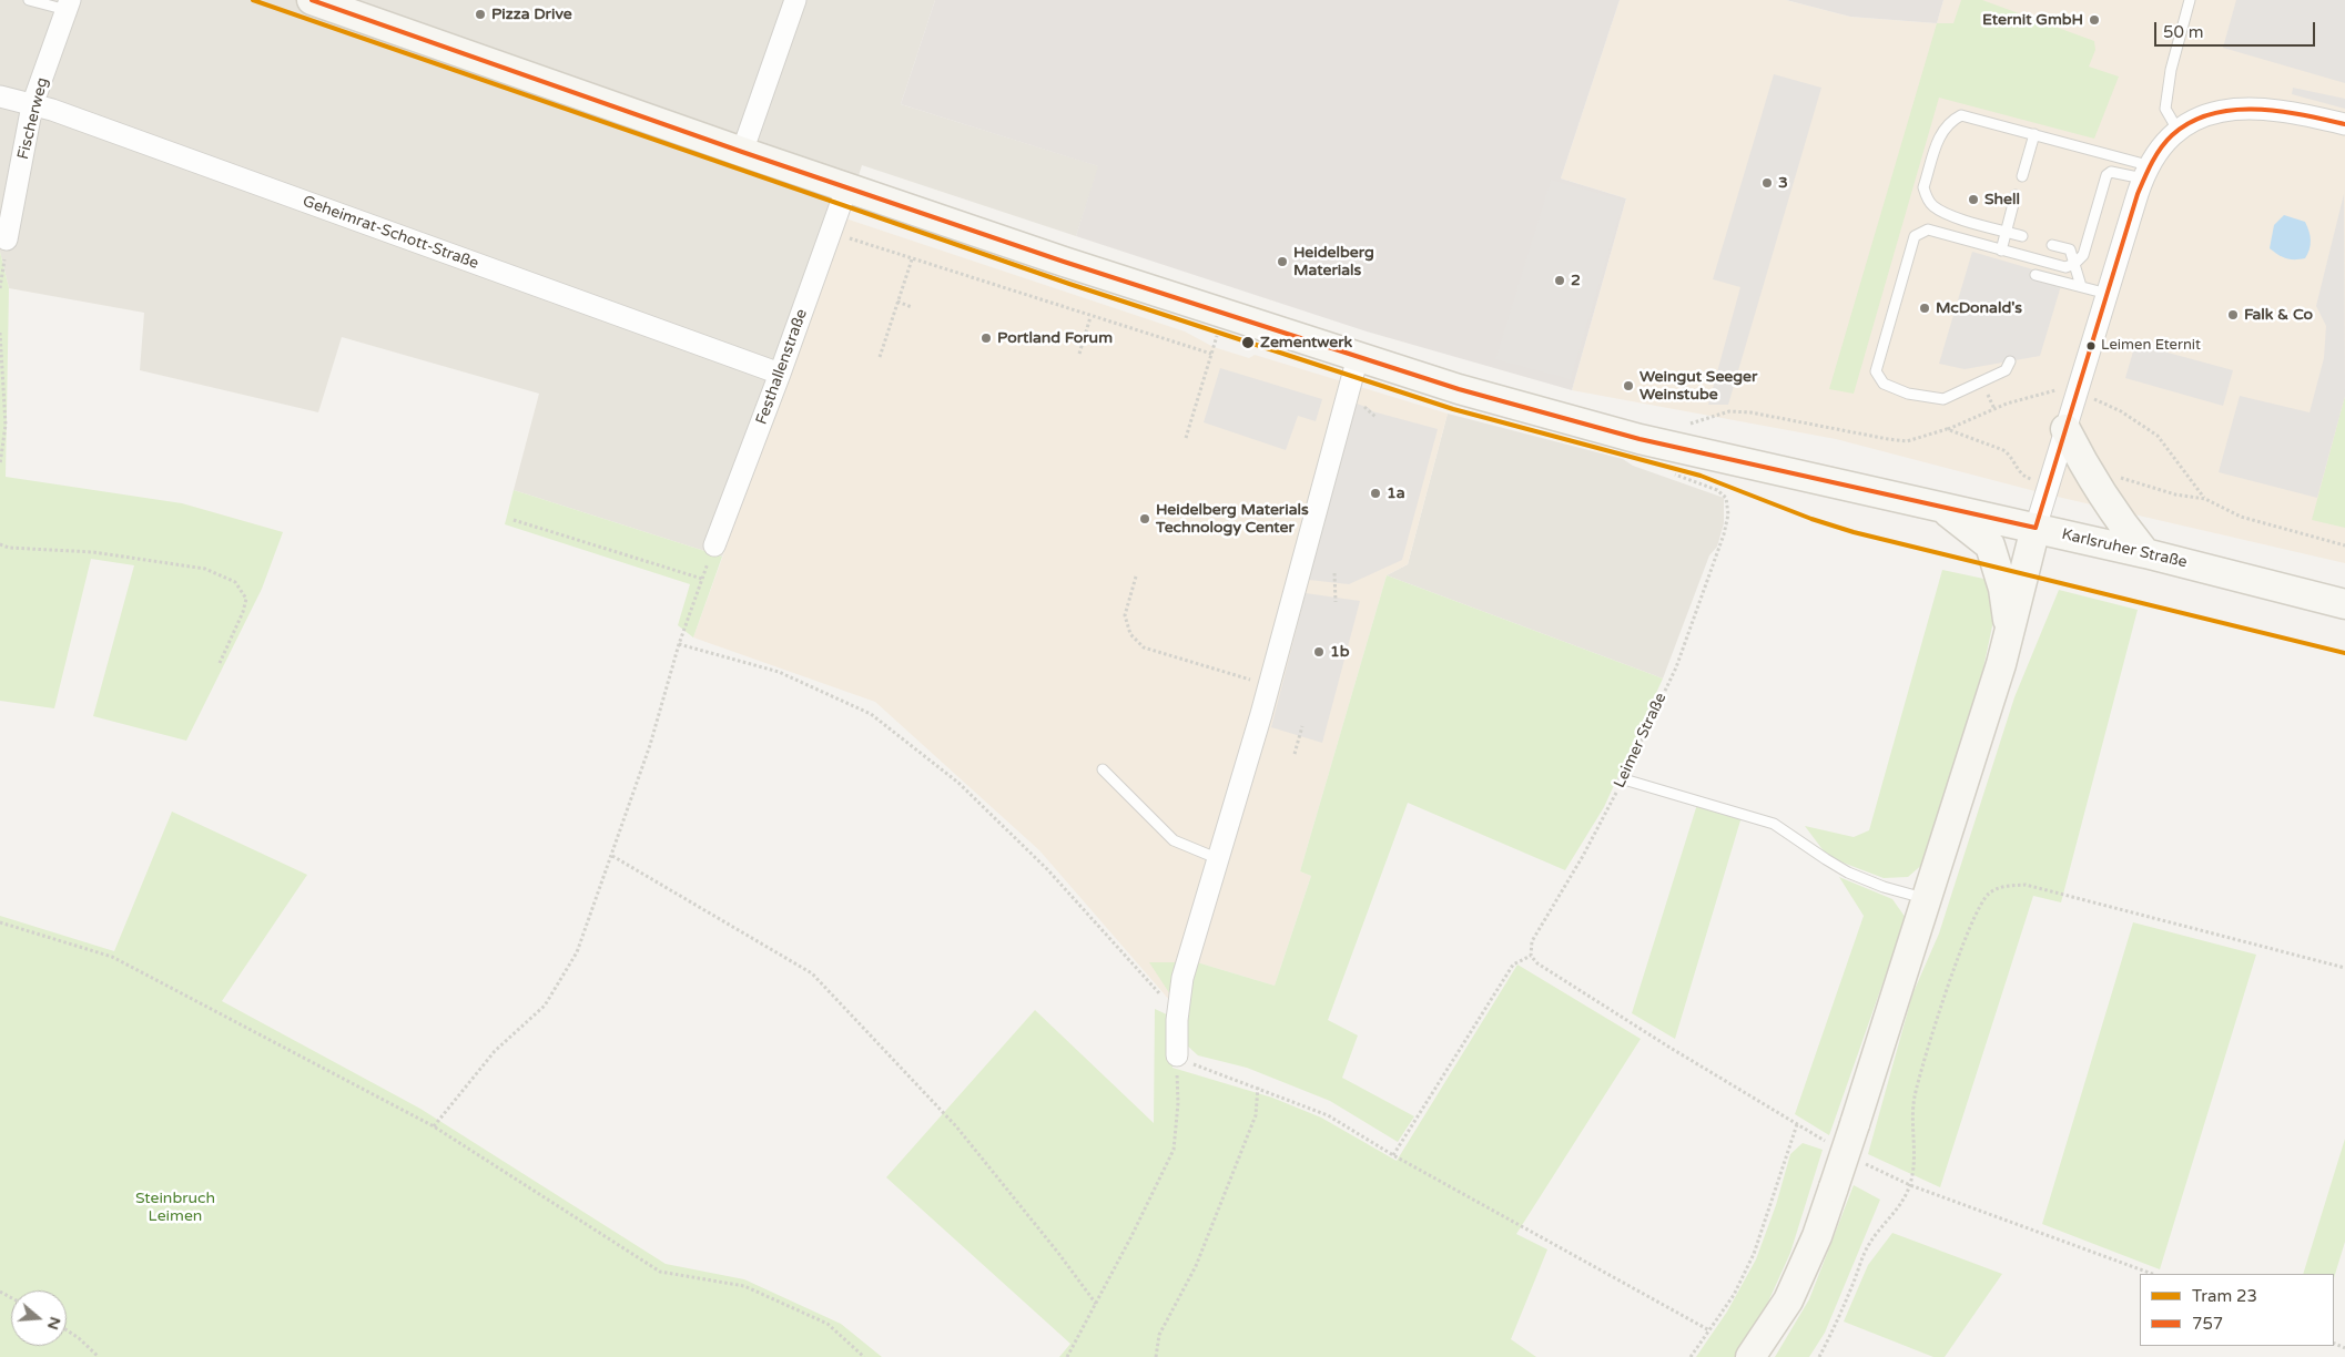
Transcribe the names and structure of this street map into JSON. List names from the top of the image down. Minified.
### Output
{"streets":{"main road":["Karlsruher Straße"],"street":["Fischerweg","Geheimrat-Schott-Straße","Festhallenstraße"],"path":["Leimer Straße"]},"crossings":[["Fischerweg","Geheimrat-Schott-Straße"],["Geheimrat-Schott-Straße","Festhallenstraße"],["Festhallenstraße","Karlsruher Straße"]],"parks":["Steinbruch Leimen"],"places":["Pizza Drive","Eternit GmbH","3","Shell","Heidelberg Materials","2","McDonald's","Falk & Co","Portland Forum","Zementwerk","Leimen Eternit","Weingut Seeger Weinstube","1a","Heidelberg Materials Technology Center","1b"],"lines":["tram line 23","transit line 757"],"legend":["Tram 23","757"],"scale_bar":"50 m","north":"right"}
